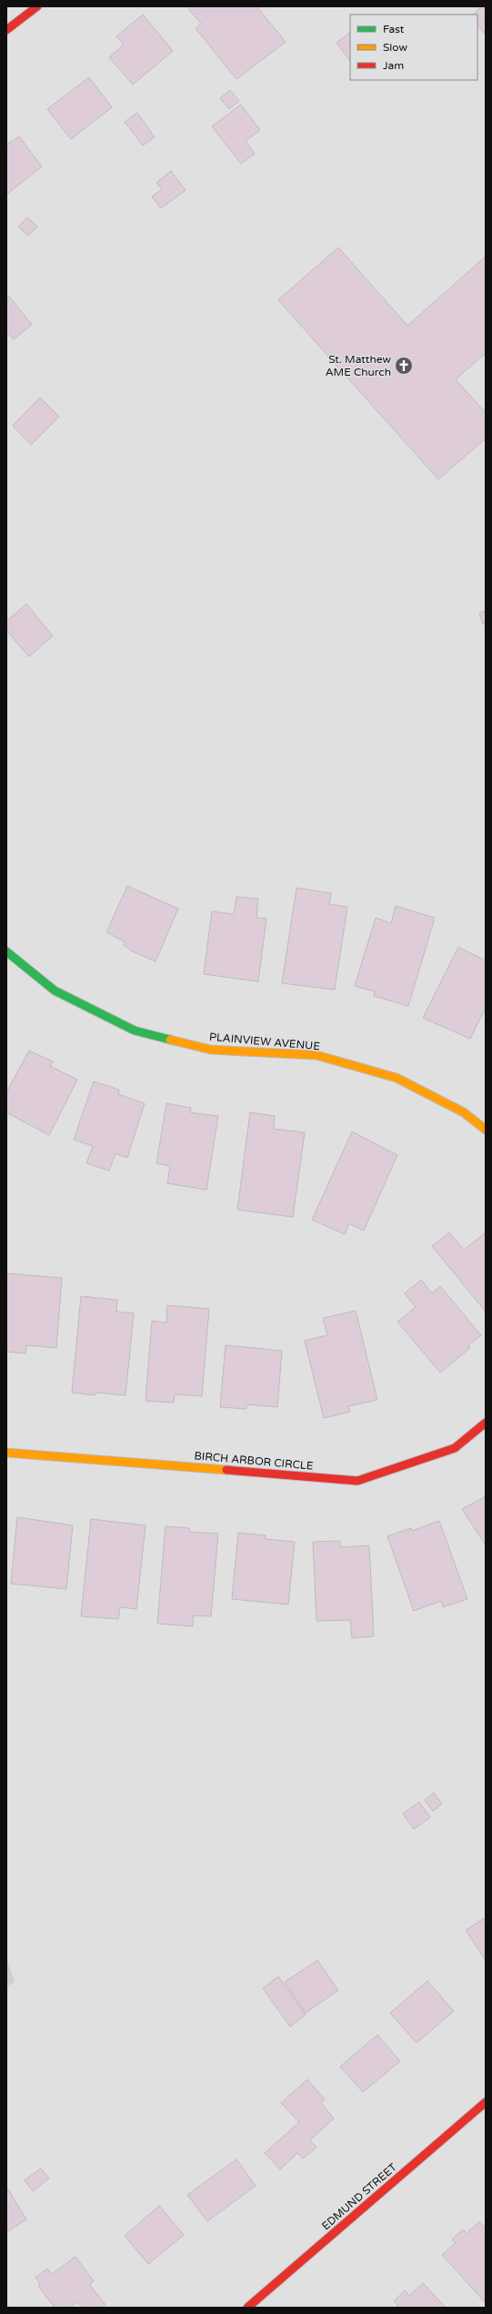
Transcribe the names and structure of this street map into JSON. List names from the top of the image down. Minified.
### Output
{"streets":{"street":["PLAINVIEW AVENUE","BIRCH ARBOR CIRCLE","EDMUND STREET"]},"places":{"church":["St. Matthew AME Church"]},"legend":["Fast","Slow","Jam"]}
